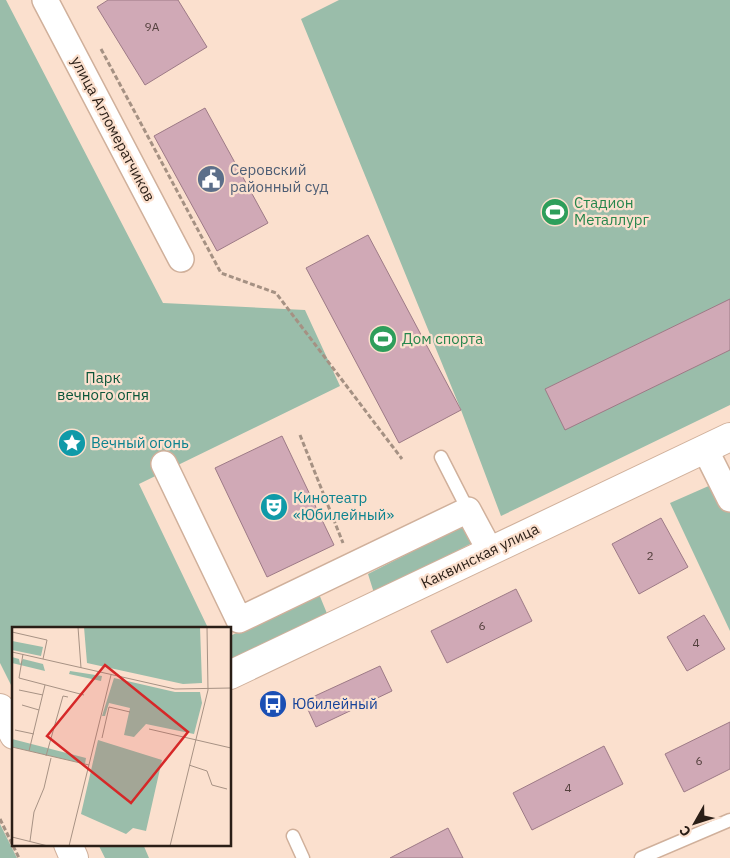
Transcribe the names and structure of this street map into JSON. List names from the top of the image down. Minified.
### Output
{"streets":{"main road":["Каквинская улица"],"street":["улица Агломератчиков"]},"parks":["Парк вечного огня"],"places":{"public building":["Серовский районный суд"],"sports":["Стадион Металлург","Дом спорта"],"place":["Вечный огонь"],"theatre":["Кинотеатр «Юбилейный»"],"bus stop":["Юбилейный"]},"house_numbers":["9А","2","6","4","6","4"],"north":"bottom left"}
